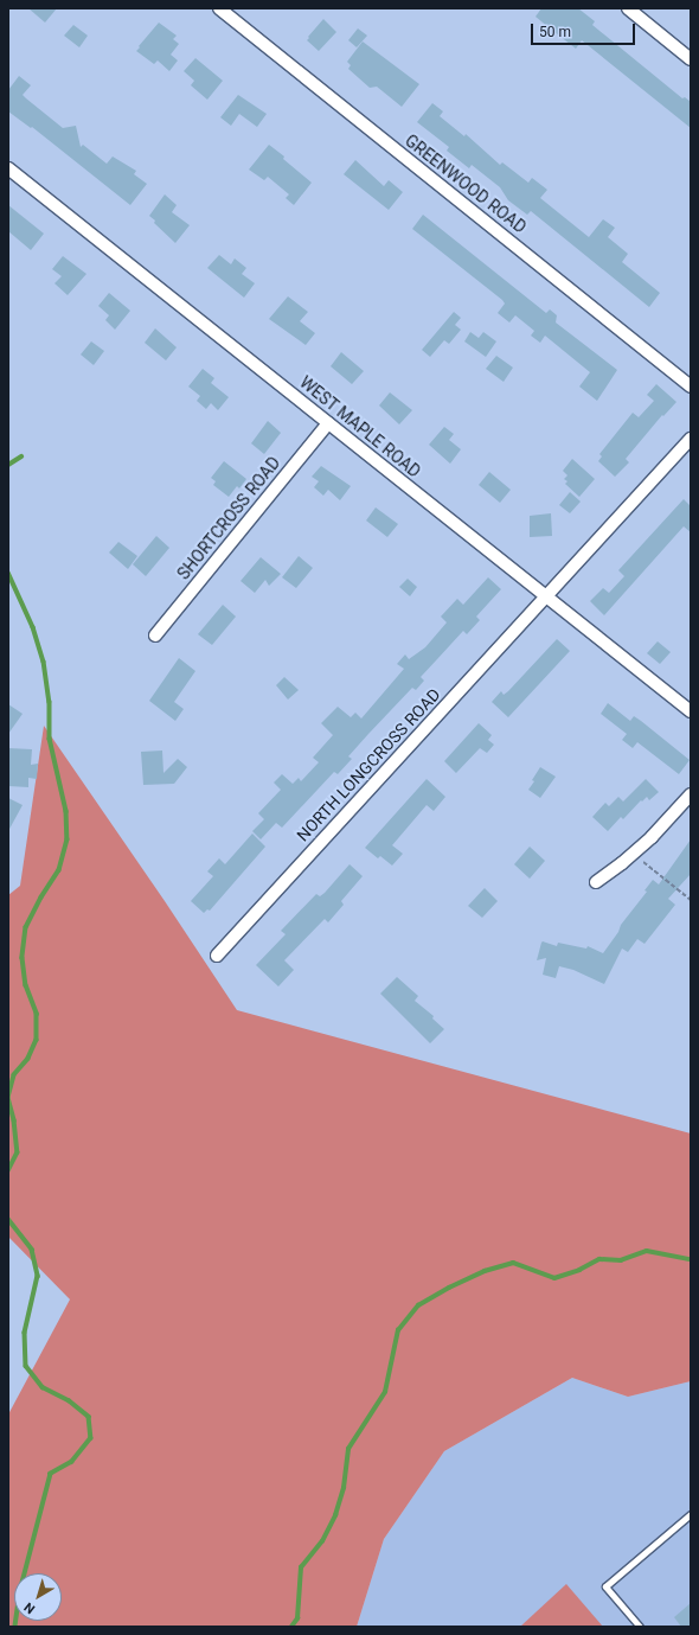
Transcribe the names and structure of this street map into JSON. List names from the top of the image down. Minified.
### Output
{"streets":{"street":["GREENWOOD ROAD","WEST MAPLE ROAD","SHORTCROSS ROAD","NORTH LONGCROSS ROAD"]},"crossings":[["WEST MAPLE ROAD","SHORTCROSS ROAD"],["WEST MAPLE ROAD","NORTH LONGCROSS ROAD"]],"scale_bar":"50 m","north":"bottom left"}
